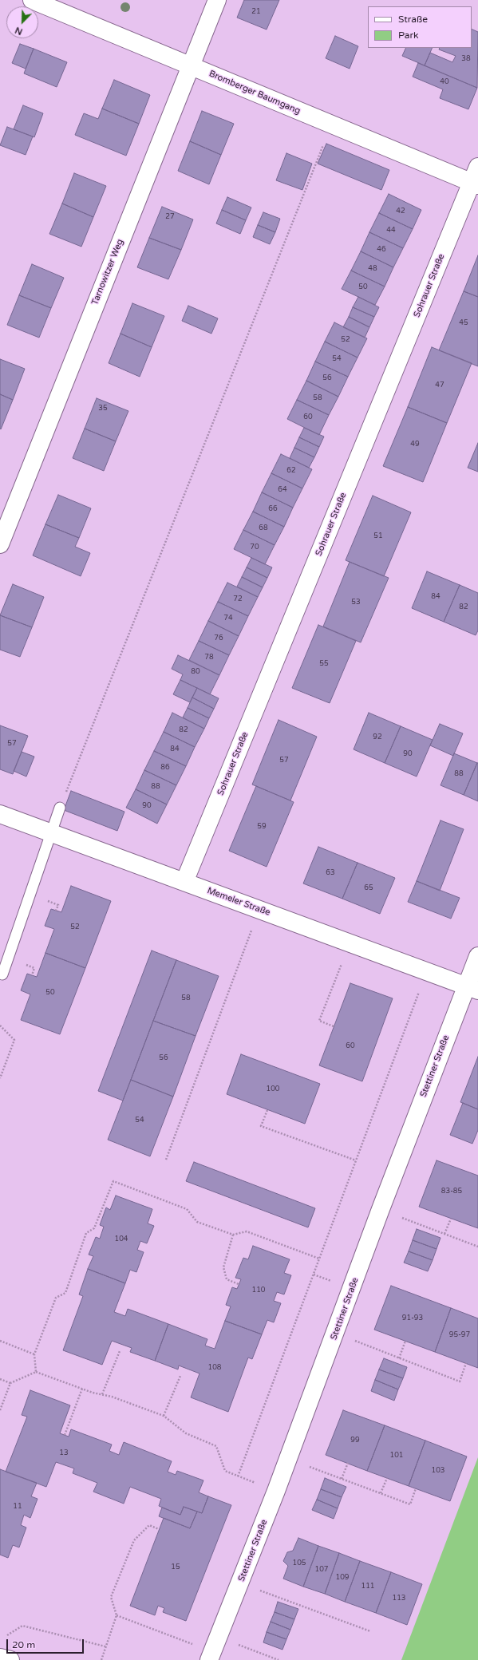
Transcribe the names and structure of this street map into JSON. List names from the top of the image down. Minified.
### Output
{"streets":{"street":["Bromberger Baumgang","Tarnowitzer Weg","Sohrauer Straße","Memeler Straße","Stettiner Straße"]},"crossings":[["Bromberger Baumgang","Tarnowitzer Weg"],["Bromberger Baumgang","Sohrauer Straße"],["Sohrauer Straße","Memeler Straße"],["Memeler Straße","Stettiner Straße"]],"house_numbers":["21","38","40","42","27","44","46","48","50","45","52","54","56","47","58","35","60","49","62","64","66","68","51","70","84","72","53","82","74","76","78","55","80","82","92","57","84","90","57","86","88","88","90","59","63","65","52","50","58","60","56","100","54","83-85","104","110","91-93","95-97","108","99","13","101","103","11","105","15","107","109","111","113"],"legend":["Straße","Park"],"scale_bar":"20 m","north":"bottom left"}
